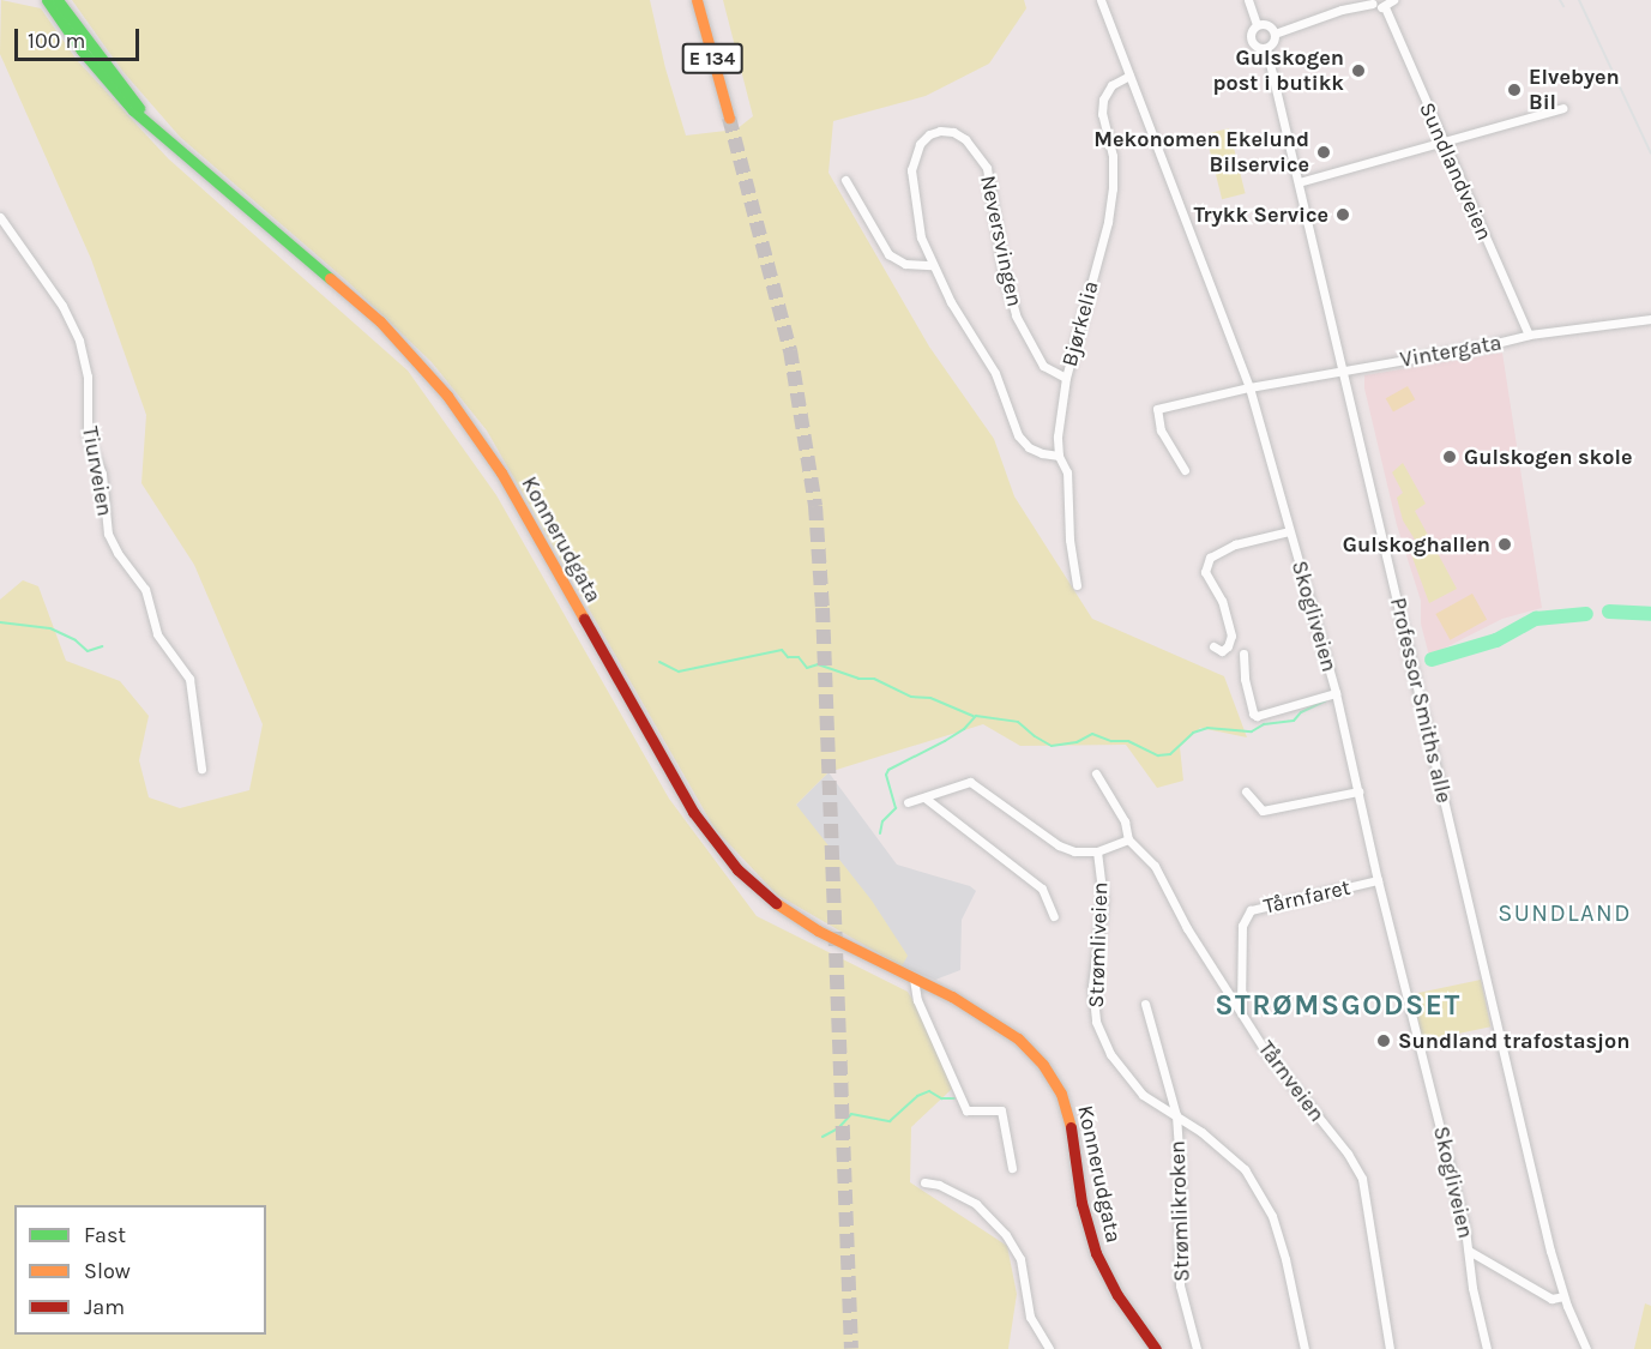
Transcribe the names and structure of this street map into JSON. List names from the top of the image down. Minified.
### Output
{"streets":{"main road":["E 134","Konnerudgata"],"street":["Sundlandveien","Neversvingen","Bjørkelia","Vintergata","Tiurveien","Skogliveien","Professor Smiths alle","Tårnfaret","Strømliveien","Tårnveien","Strømlikroken"]},"crossings":[["Sundlandveien","Vintergata"],["Neversvingen","Bjørkelia"],["Bjørkelia","Skogliveien"],["Vintergata","Skogliveien"],["Vintergata","Professor Smiths alle"],["Skogliveien","Professor Smiths alle"],["Skogliveien","Tårnfaret"],["Tårnfaret","Tårnveien"],["Strømliveien","Strømlikroken"]],"districts":["SUNDLAND","STRØMSGODSET"],"places":["Gulskogen post i butikk","Elvebyen Bil","Mekonomen Ekelund Bilservice","Trykk Service","Gulskogen skole","Gulskoghallen","Sundland trafostasjon"],"legend":["Fast","Slow","Jam"],"scale_bar":"100 m"}
